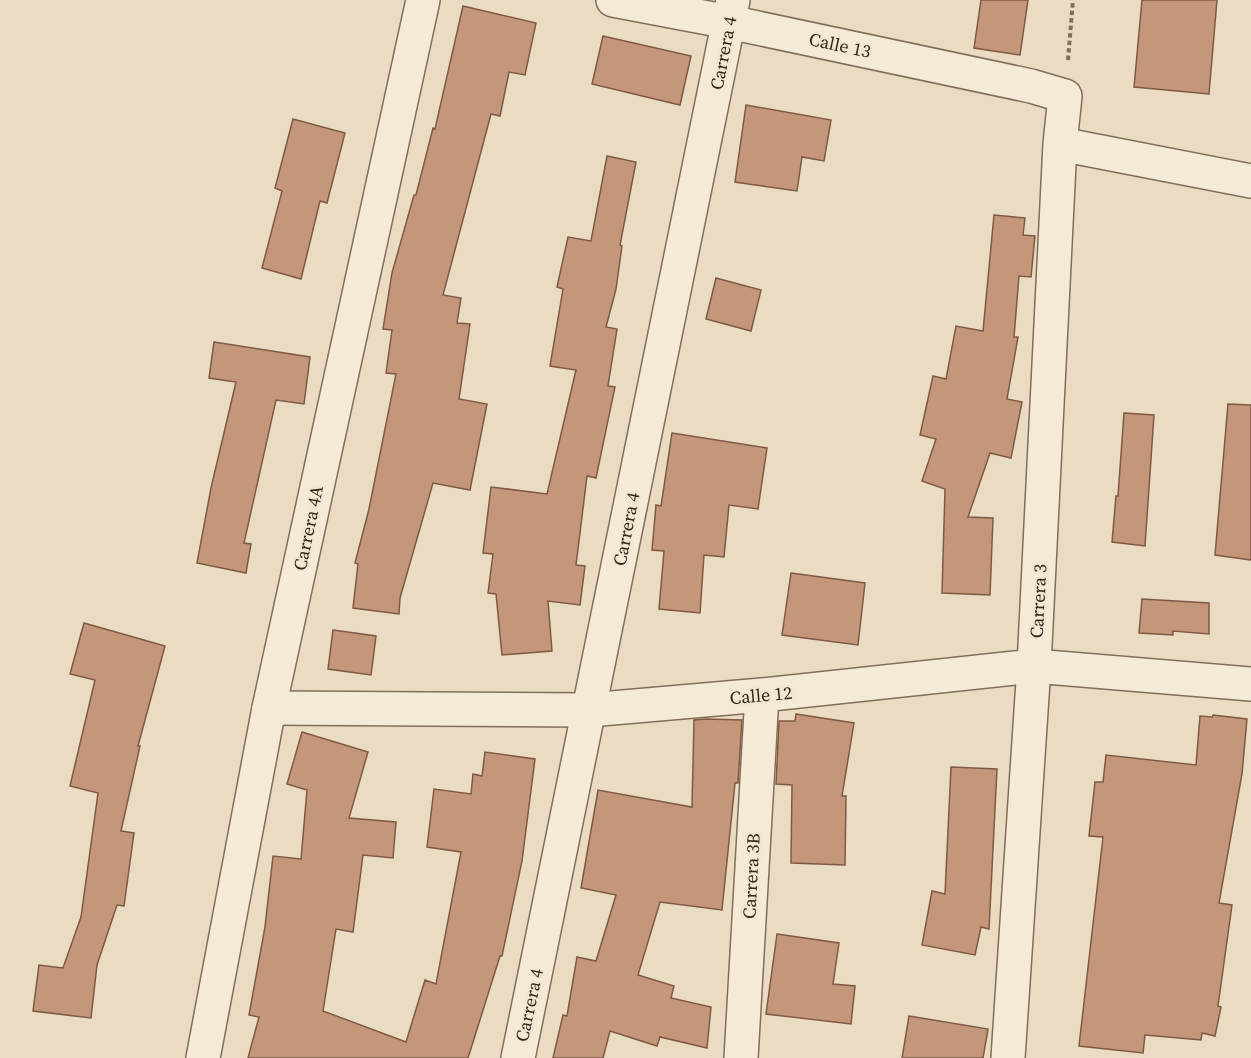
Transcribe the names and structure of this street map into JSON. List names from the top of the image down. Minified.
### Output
{"streets":{"street":["Calle 13","Carrera 4","Carrera 4A","Carrera 3","Calle 12","Carrera 3B"]},"crossings":[["Calle 13","Carrera 4"],["Calle 13","Carrera 3"],["Carrera 4","Calle 12"],["Carrera 4A","Calle 12"],["Carrera 3","Calle 12"],["Calle 12","Carrera 3B"]]}
